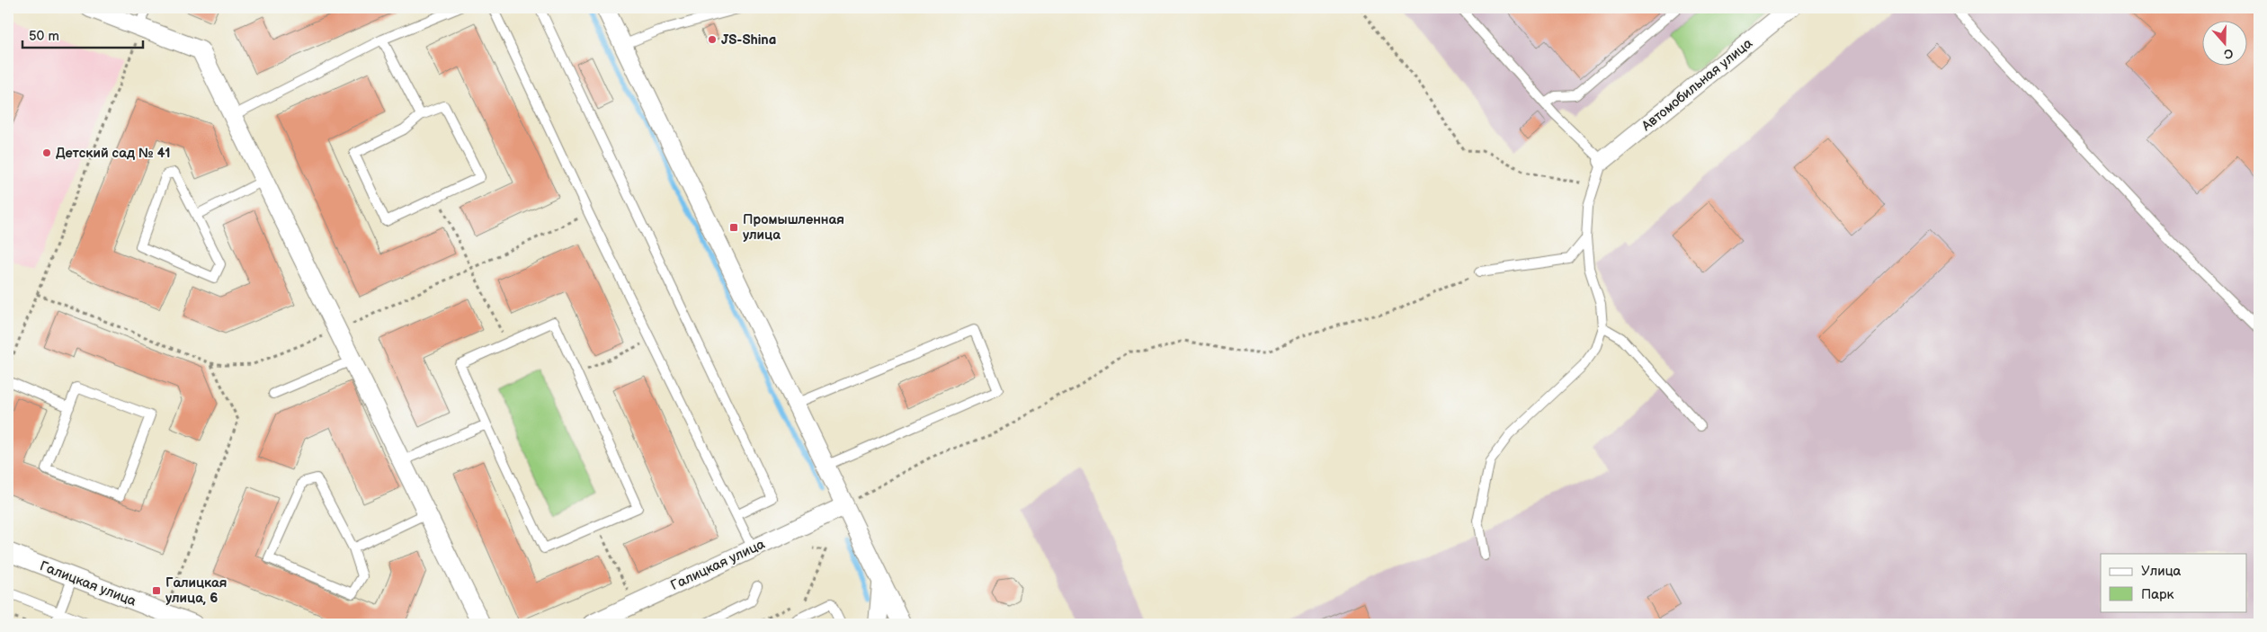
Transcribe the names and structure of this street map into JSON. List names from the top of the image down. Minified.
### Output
{"streets":{"street":["Автомобильная улица","Галицкая улица"]},"places":{"other":["JS-Shina","Детский сад № 41"],"transit":["Промышленная улица","Галицкая улица, 6"]},"legend":["Улица","Парк"],"scale_bar":"50 m","north":"bottom"}
